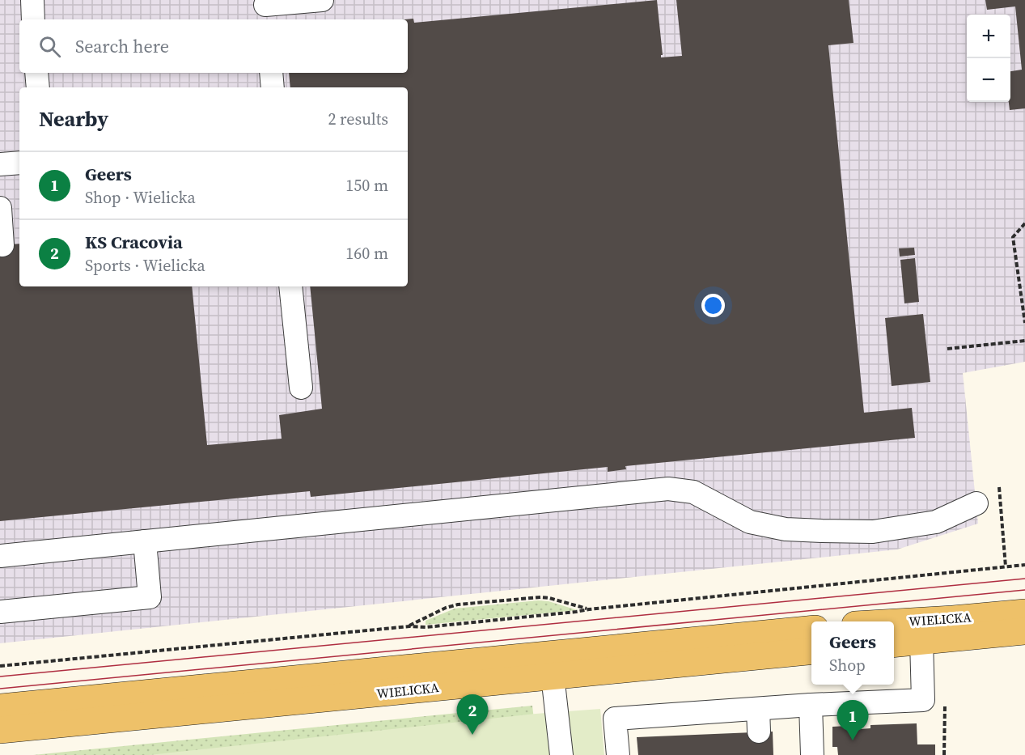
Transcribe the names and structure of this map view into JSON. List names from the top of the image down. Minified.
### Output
{"streets":{"main road":["WIELICKA"]},"page":{"map_buttons":["+","−"],"search":"Search here","heading":["Nearby","2 results"],"list":[{"mark":"1","name":"Geers","note":"Shop · Wielicka","value":"150 m"},{"mark":"2","name":"KS Cracovia","note":"Sports · Wielicka","value":"160 m"}],"popup":["Geers","Shop"],"pins":["2","1"]}}
